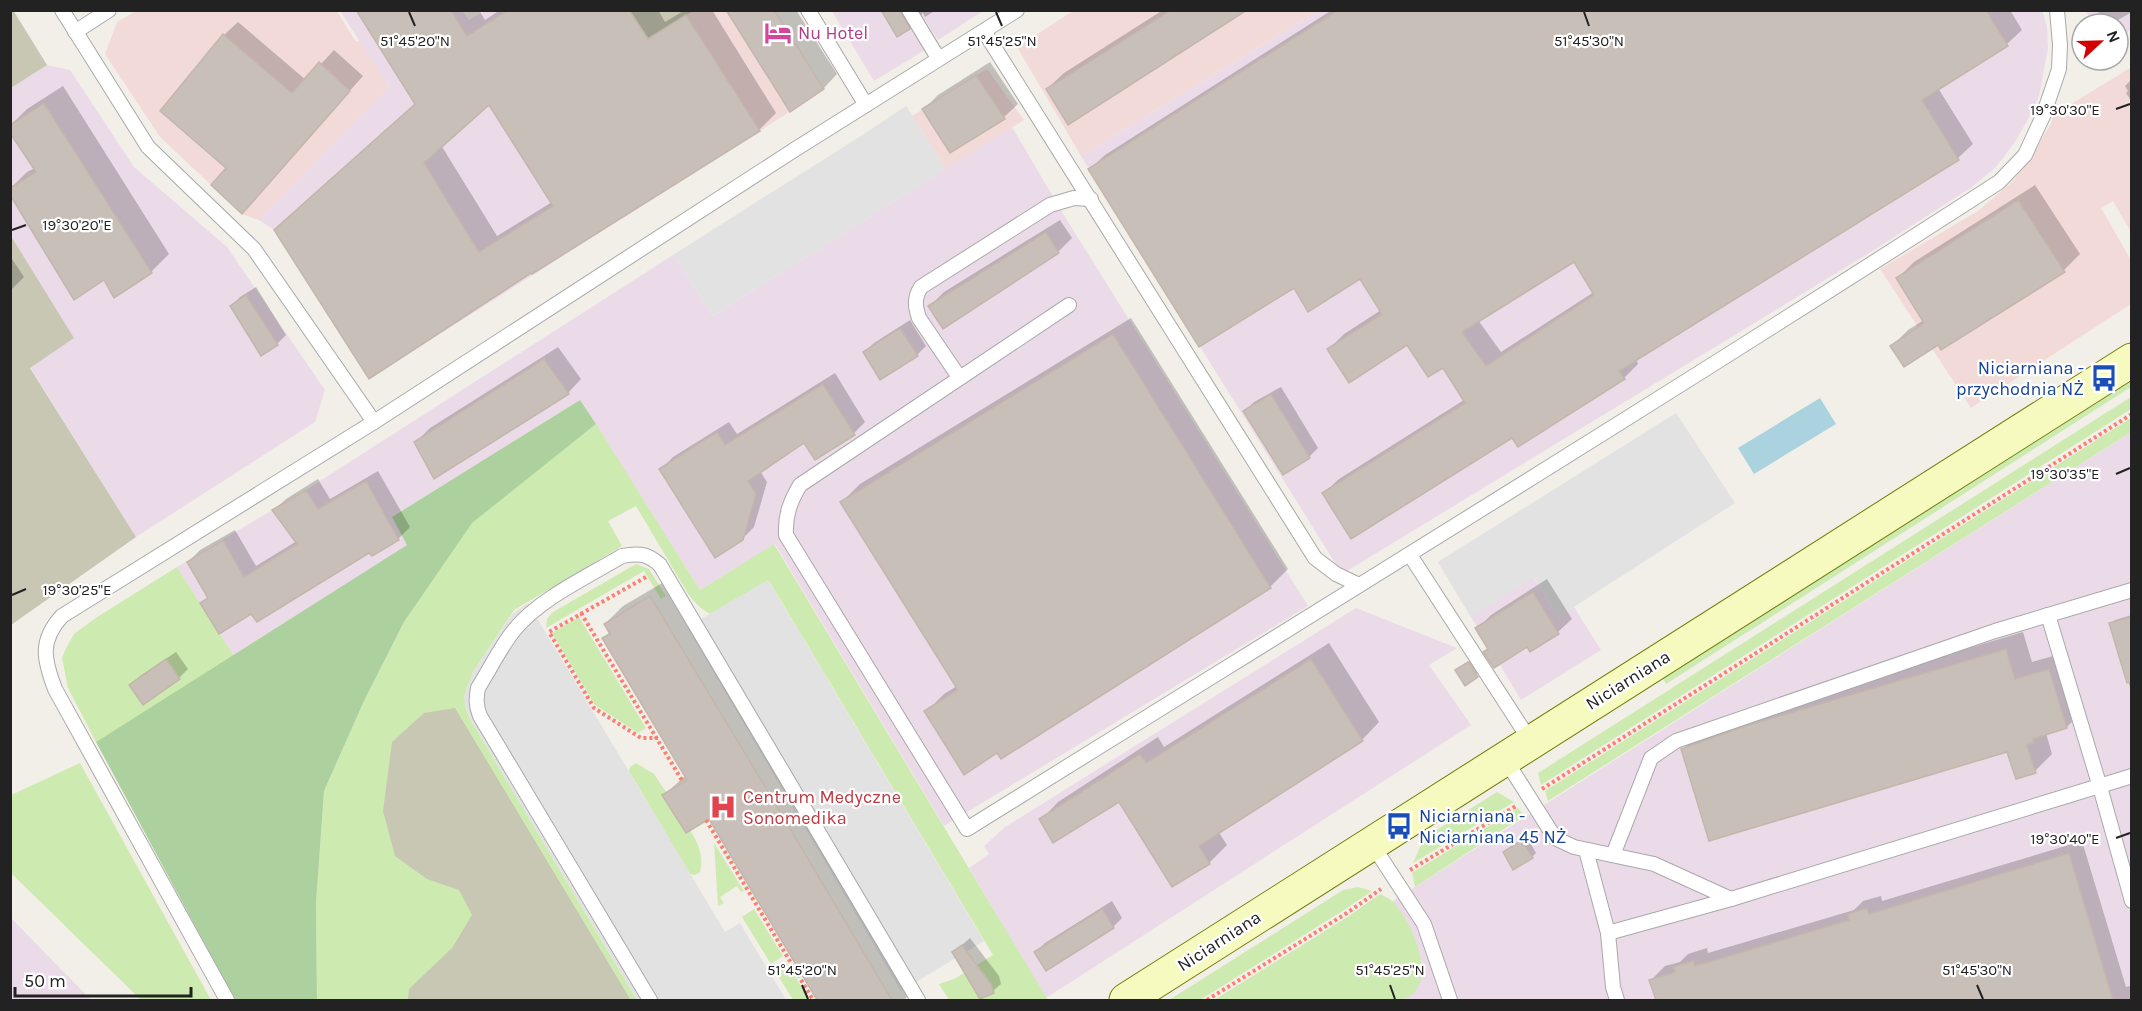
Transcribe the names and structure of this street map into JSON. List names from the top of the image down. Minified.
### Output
{"streets":{"street":["Niciarniana"]},"places":{"hotel":["Nu Hotel"],"bus stop":["Niciarniana - przychodnia NŻ","Niciarniana - Niciarniana 45 NŻ"],"hospital":["Centrum Medyczne Sonomedika"]},"scale_bar":"50 m","north":"right","coordinates":["51°45'25\"N","51°45'30\"N","51°45'20\"N","19°30'30\"E","19°30'20\"E","19°30'35\"E","19°30'25\"E","19°30'40\"E"]}
